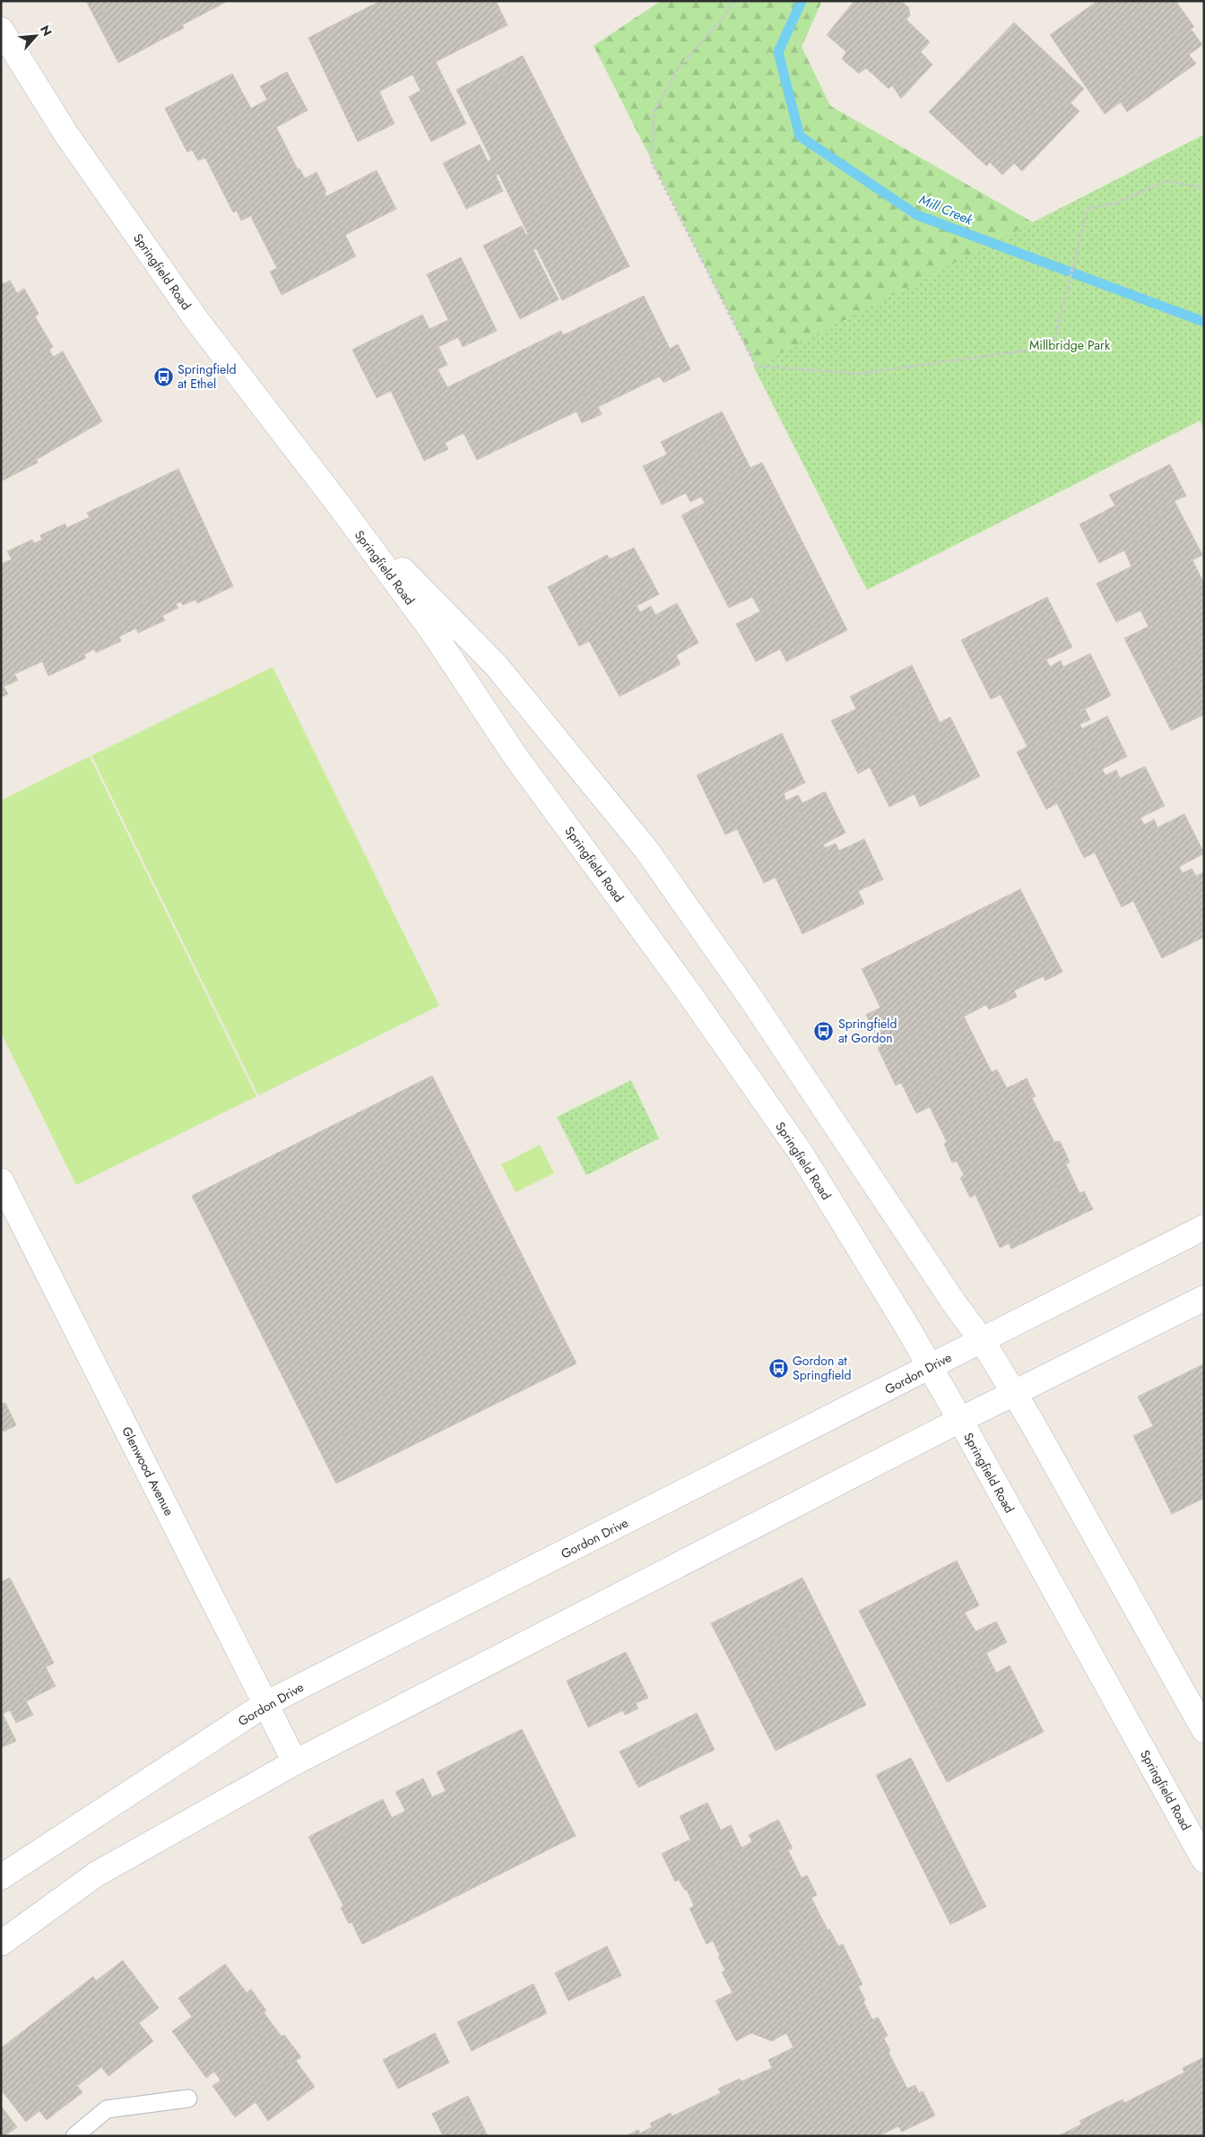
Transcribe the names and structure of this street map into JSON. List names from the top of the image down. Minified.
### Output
{"streets":{"main road":["Springfield Road","Gordon Drive","Glenwood Avenue"]},"crossings":[["Springfield Road","Gordon Drive"],["Gordon Drive","Glenwood Avenue"]],"water":["Mill Creek"],"parks":["Millbridge Park"],"places":{"bus stop":["Springfield at Ethel","Springfield at Gordon","Gordon at Springfield"]},"north":"top right"}
